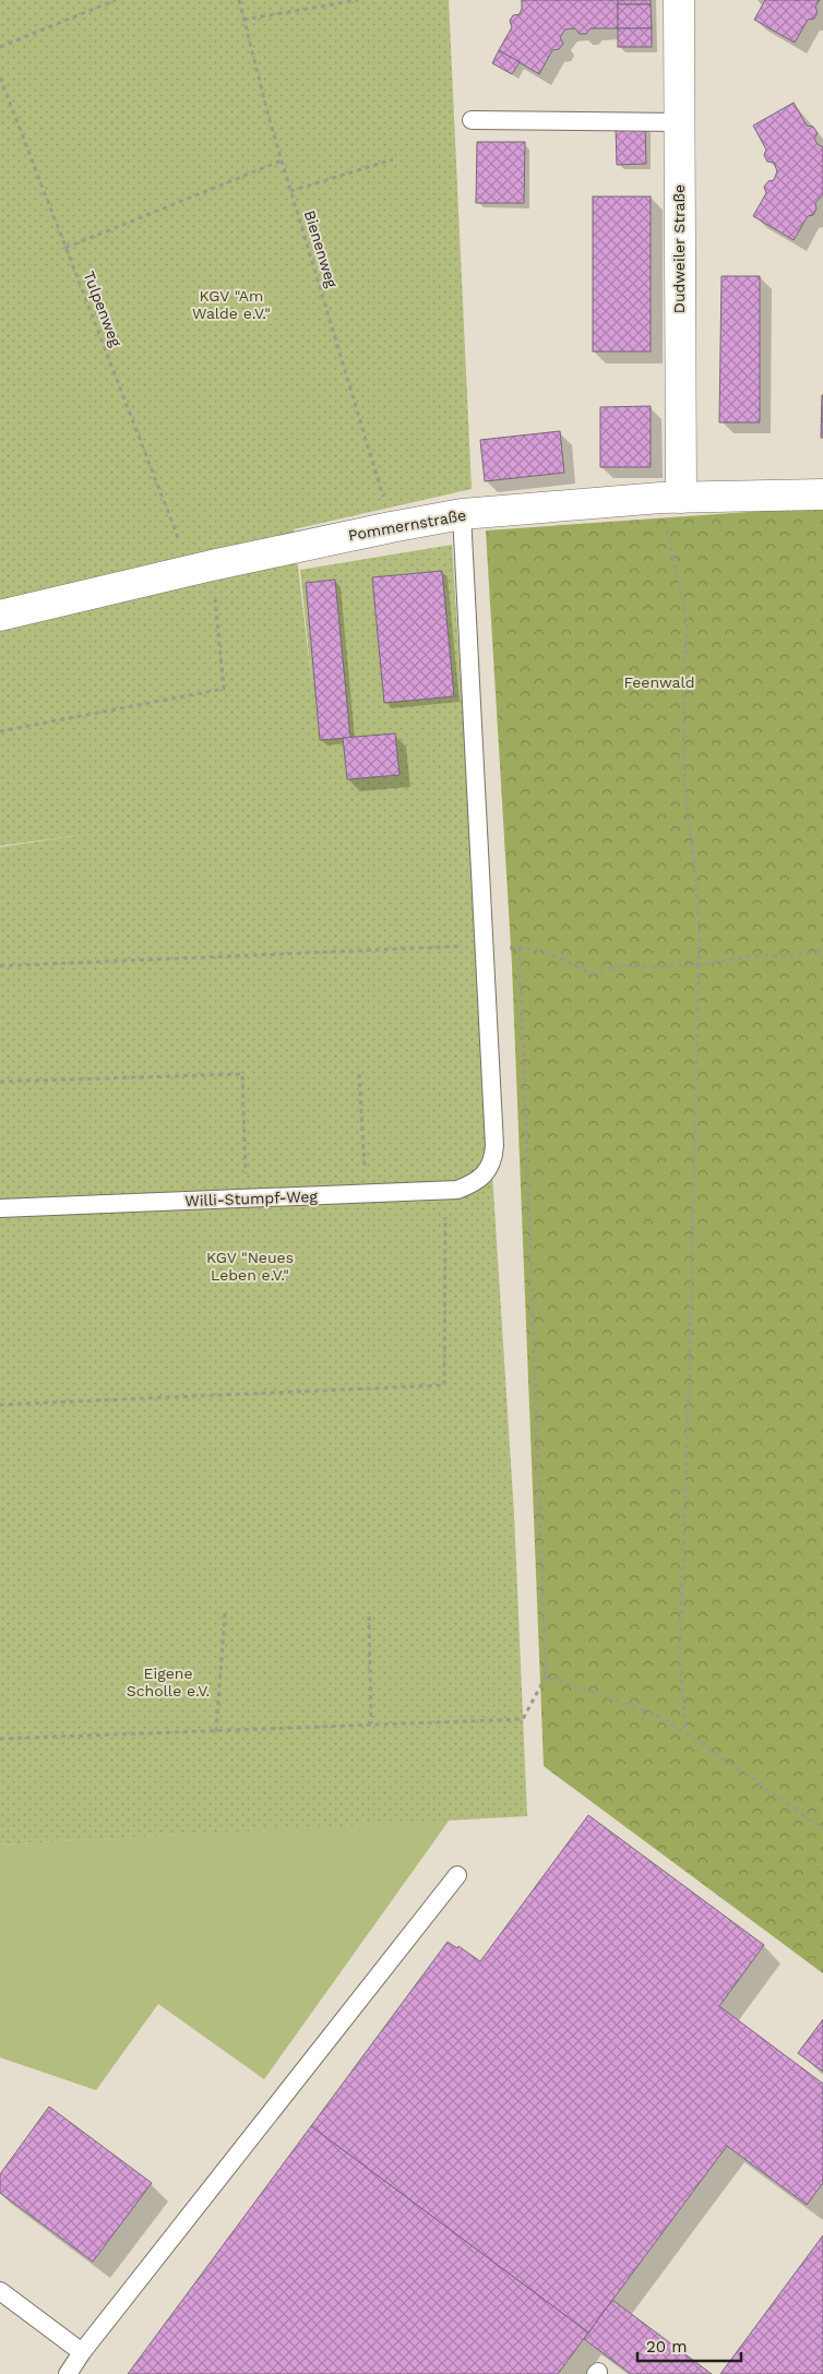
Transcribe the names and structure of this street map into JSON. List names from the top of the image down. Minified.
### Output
{"streets":{"street":["Dudweiler Straße","Pommernstraße"],"lane":["Willi-Stumpf-Weg"],"path":["Bienenweg","Tulpenweg"]},"crossings":[["Dudweiler Straße","Pommernstraße"]],"parks":["KGV \"Am Walde e.V.\"","Feenwald","KGV \"Neues Leben e.V.\"","Eigene Scholle e.V."],"scale_bar":"20 m"}
